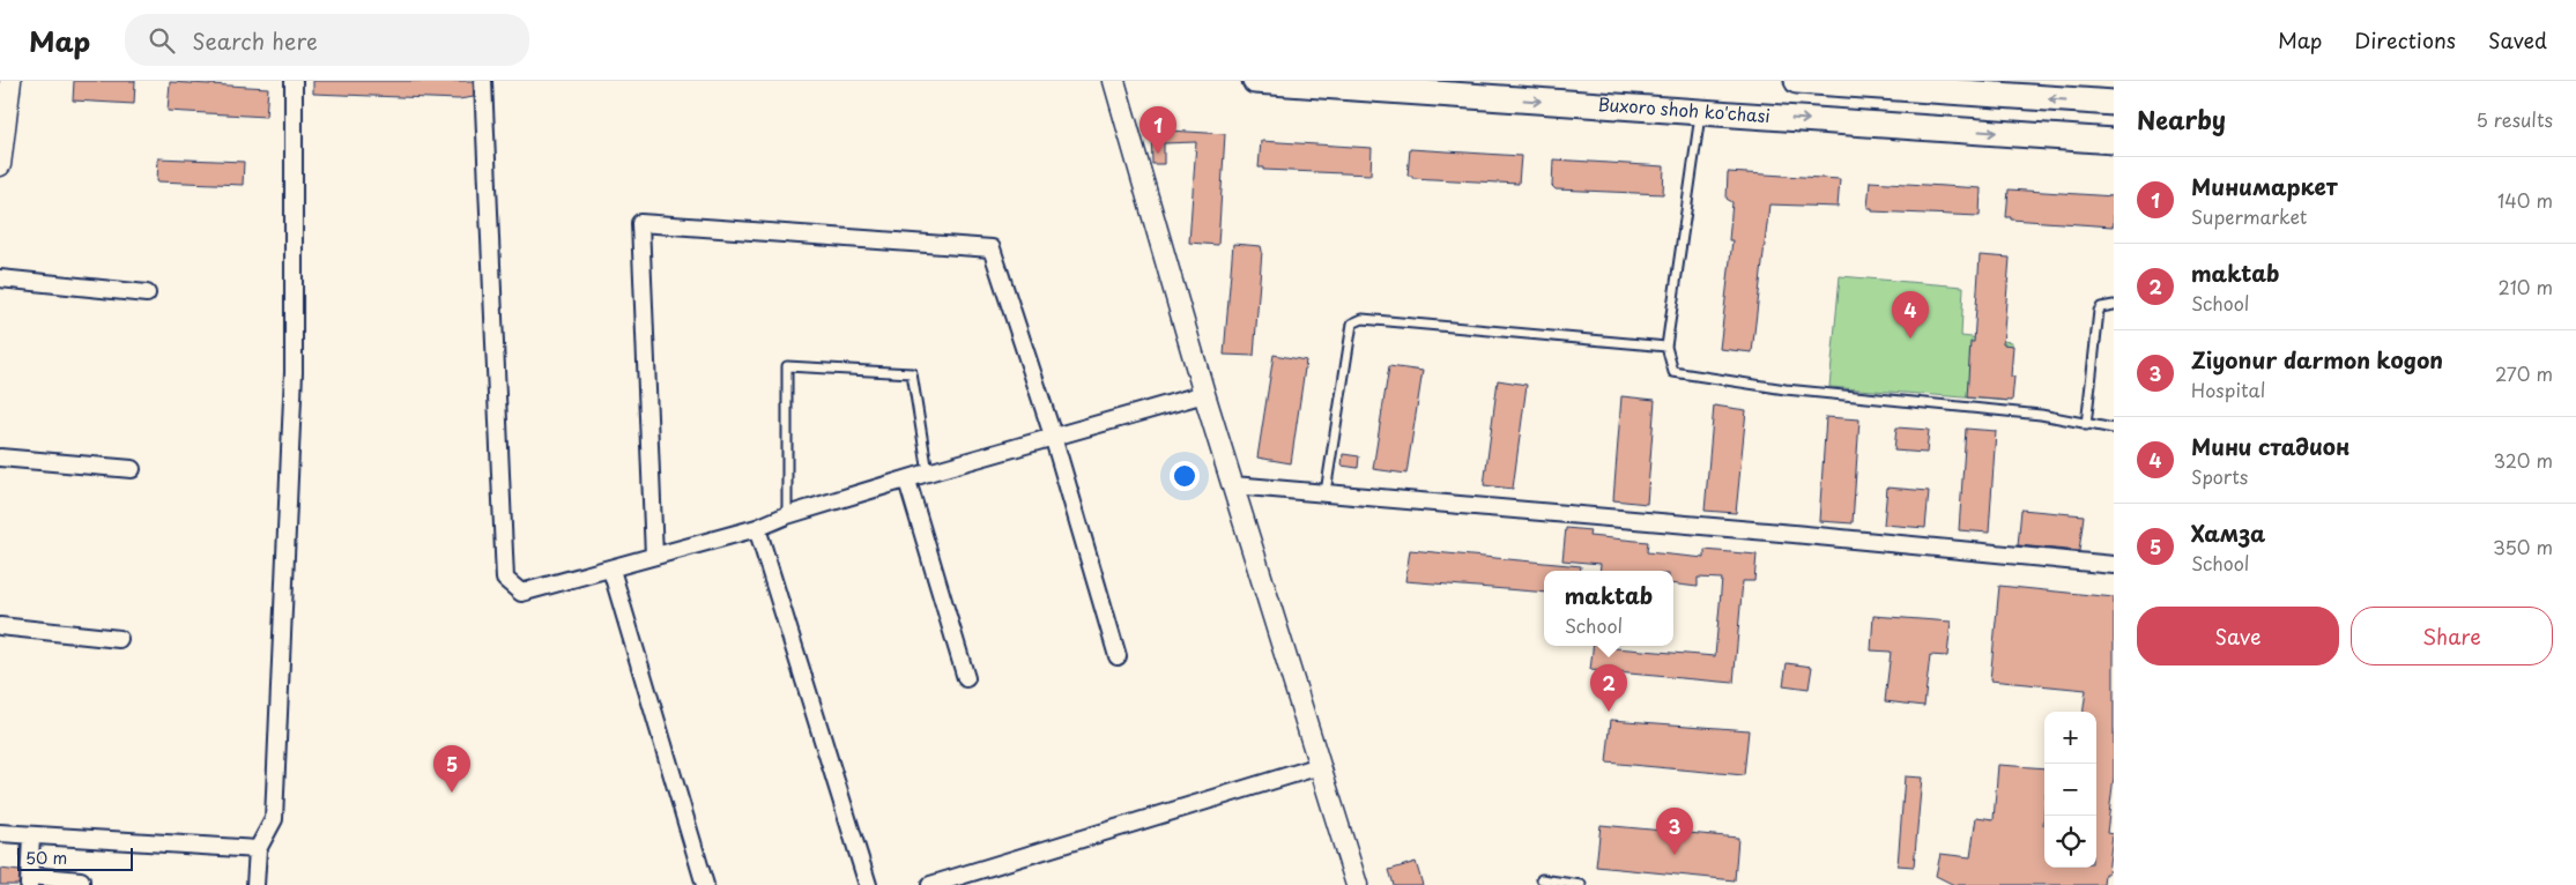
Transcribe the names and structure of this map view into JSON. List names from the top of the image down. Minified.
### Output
{"streets":{"main road":["Buxoro shoh ko'chasi"]},"scale_bar":"50 m","page":{"header":"Map","search":"Search here","nav":["Map","Directions","Saved"],"heading":["Nearby","5 results"],"pins":["1","4","2","5","3"],"list":[{"mark":"1","name":"Минимаркет","note":"Supermarket","value":"140 m"},{"mark":"2","name":"maktab","note":"School","value":"210 m"},{"mark":"3","name":"Ziyonur darmon kogon","note":"Hospital","value":"270 m"},{"mark":"4","name":"Мини стадион","note":"Sports","value":"320 m"},{"mark":"5","name":"Хамза","note":"School","value":"350 m"}],"popup":["maktab","School"],"buttons":["Save","Share"],"map_buttons":["+","−"],"scale":"50 m"}}
